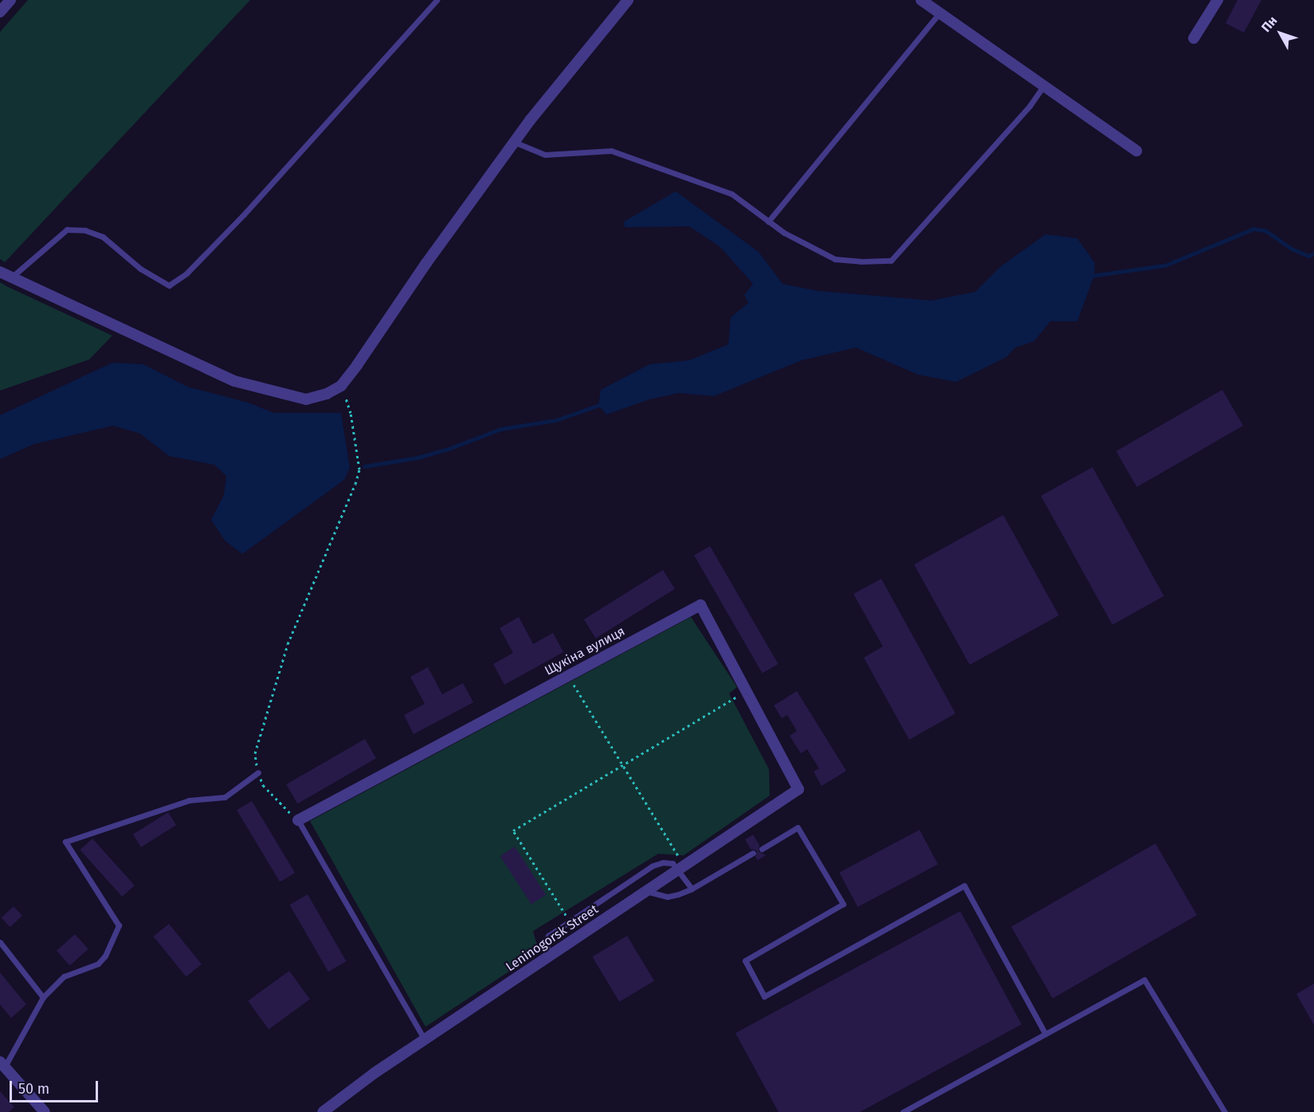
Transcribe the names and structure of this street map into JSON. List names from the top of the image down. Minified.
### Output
{"streets":{"street":["Щукіна вулиця","Leninogorsk Street"]},"crossings":[["Щукіна вулиця","Leninogorsk Street"]],"scale_bar":"50 m","north":"top left"}
